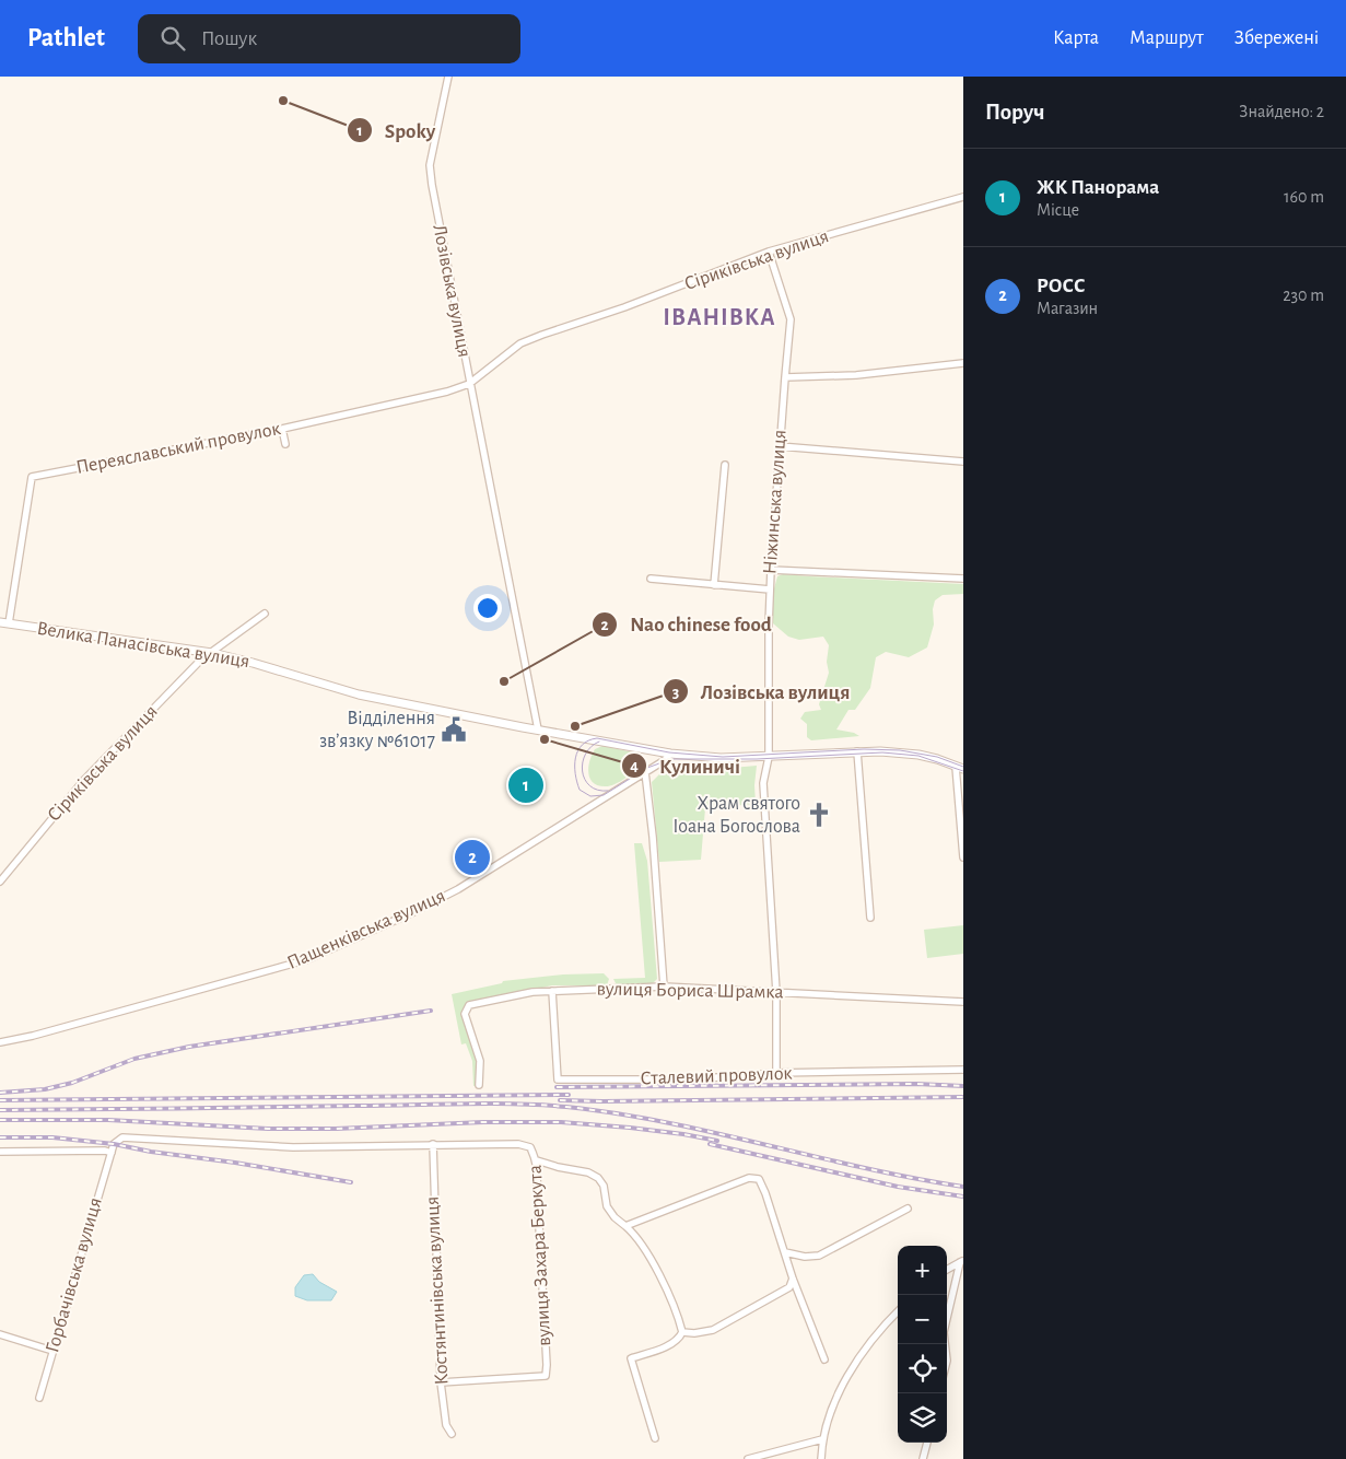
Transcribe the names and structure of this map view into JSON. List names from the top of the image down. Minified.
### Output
{"streets":{"street":["Сіриківська вулиця","Лозівська вулиця","Переяславський провулок","Ніжинська вулиця","Велика Панасівська вулиця","Пащенківська вулиця","вулиця Бориса Шрамка","Сталевий провулок","вулиця Захара Беркута","Горбачівська вулиця","Костянтинівська вулиця"]},"crossings":[["Сіриківська вулиця","Лозівська вулиця"],["Сіриківська вулиця","Переяславський провулок"],["Сіриківська вулиця","Ніжинська вулиця"],["Сіриківська вулиця","Велика Панасівська вулиця"],["Лозівська вулиця","Переяславський провулок"],["Лозівська вулиця","Велика Панасівська вулиця"],["Переяславський провулок","Велика Панасівська вулиця"],["Ніжинська вулиця","Велика Панасівська вулиця"],["Ніжинська вулиця","вулиця Бориса Шрамка"],["Ніжинська вулиця","Сталевий провулок"],["Велика Панасівська вулиця","Пащенківська вулиця"],["вулиця Бориса Шрамка","Сталевий провулок"],["вулиця Захара Беркута","Костянтинівська вулиця"]],"districts":["ІВАНІВКА"],"places":{"other":["Spoky","Nao chinese food","Лозівська вулиця","Кулиничі"],"public building":["Відділення зв’язку №61017"],"church":["Храм святого Іоана Богослова"]},"page":{"header":"Pathlet","search":"Пошук","nav":["Карта","Маршрут","Збережені"],"heading":["Поруч","Знайдено: 2"],"list":[{"mark":"1","name":"ЖК Панорама","note":"Місце","value":"160 m"},{"mark":"2","name":"РОСС","note":"Магазин","value":"230 m"}],"pins":["1","2"],"map_buttons":["+","−"]}}
